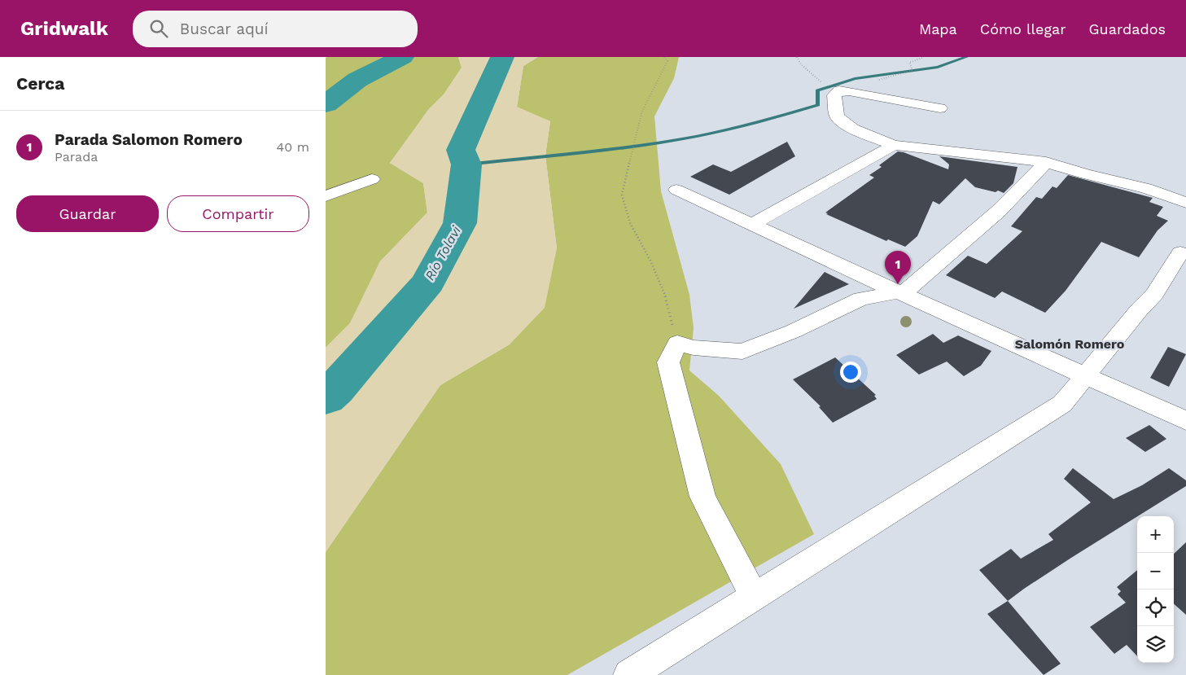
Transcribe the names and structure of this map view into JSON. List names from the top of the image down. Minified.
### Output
{"districts":["Salomón Romero"],"water":["Río Tolavi"],"page":{"header":"Gridwalk","search":"Buscar aquí","nav":["Mapa","Cómo llegar","Guardados"],"heading":"Cerca","list":[{"mark":"1","name":"Parada Salomon Romero","note":"Parada","value":"40 m"}],"buttons":["Guardar","Compartir"],"pins":"1","map_buttons":["+","−"]}}
